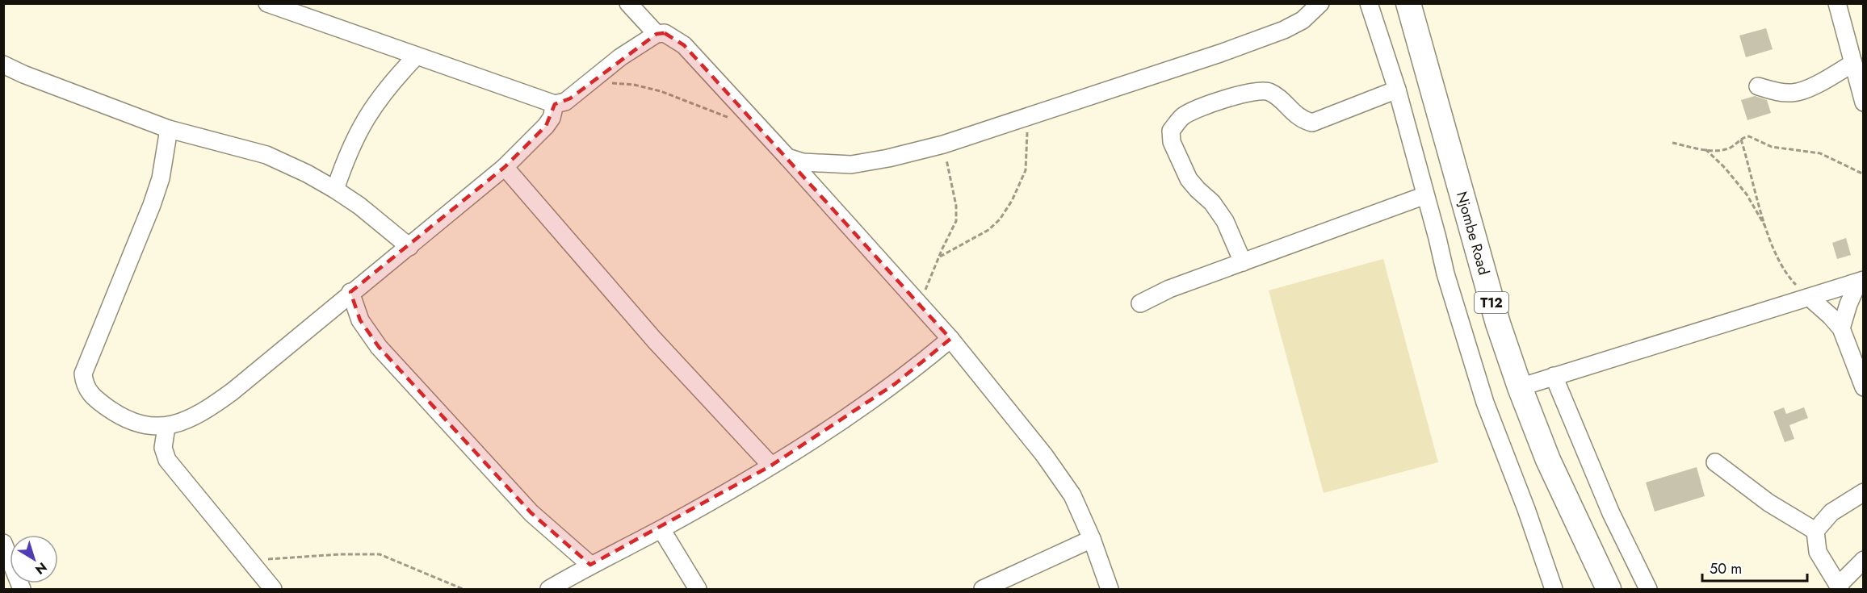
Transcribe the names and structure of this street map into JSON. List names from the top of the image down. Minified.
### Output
{"streets":{"highway":["Njombe Road","T12"]},"scale_bar":"50 m","north":"bottom right"}
